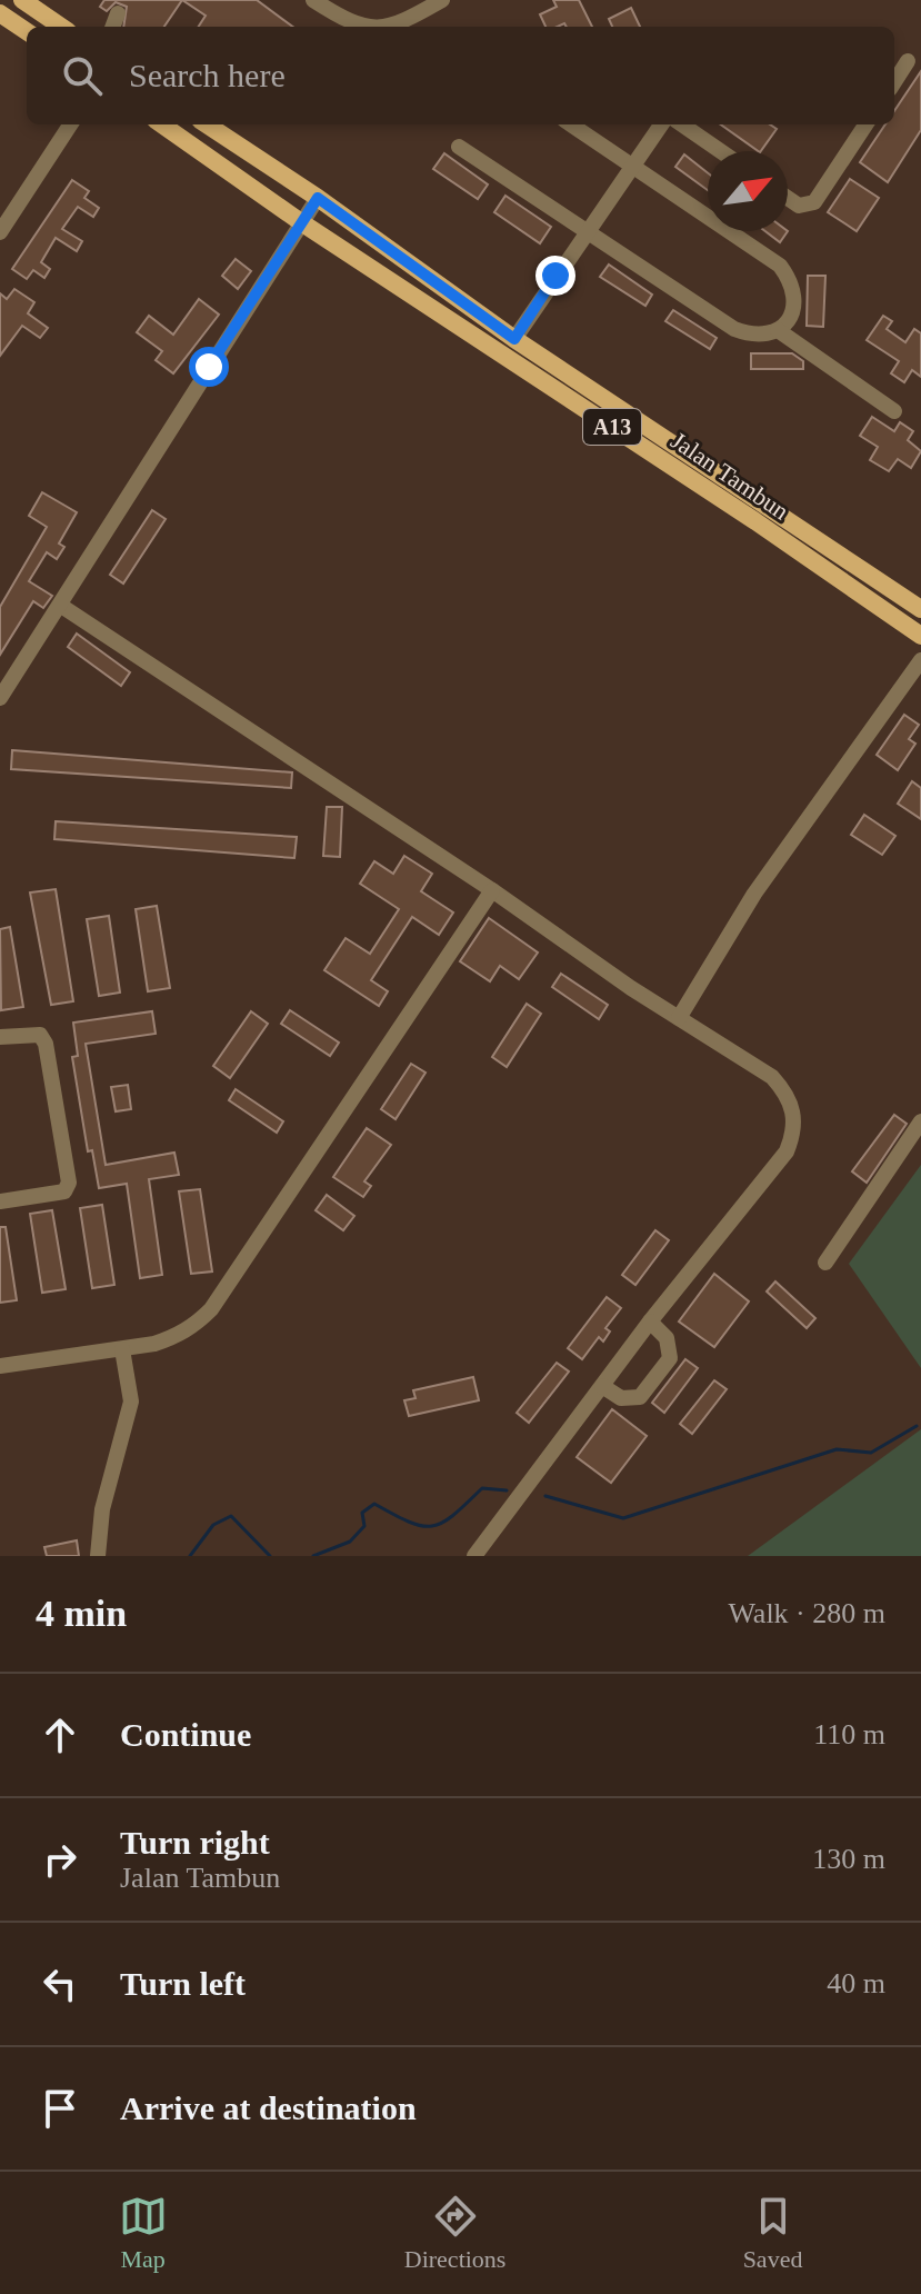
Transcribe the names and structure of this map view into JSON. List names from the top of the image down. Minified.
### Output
{"streets":{"main road":["A13","Jalan Tambun"]},"north":"top right","page":{"search":"Search here","heading":["4 min","Walk · 280 m"],"list":[["Continue","110 m"],["Turn right","Jalan Tambun","130 m"],["Turn left","40 m"],"Arrive at destination"],"nav":["Map","Directions","Saved"]}}
